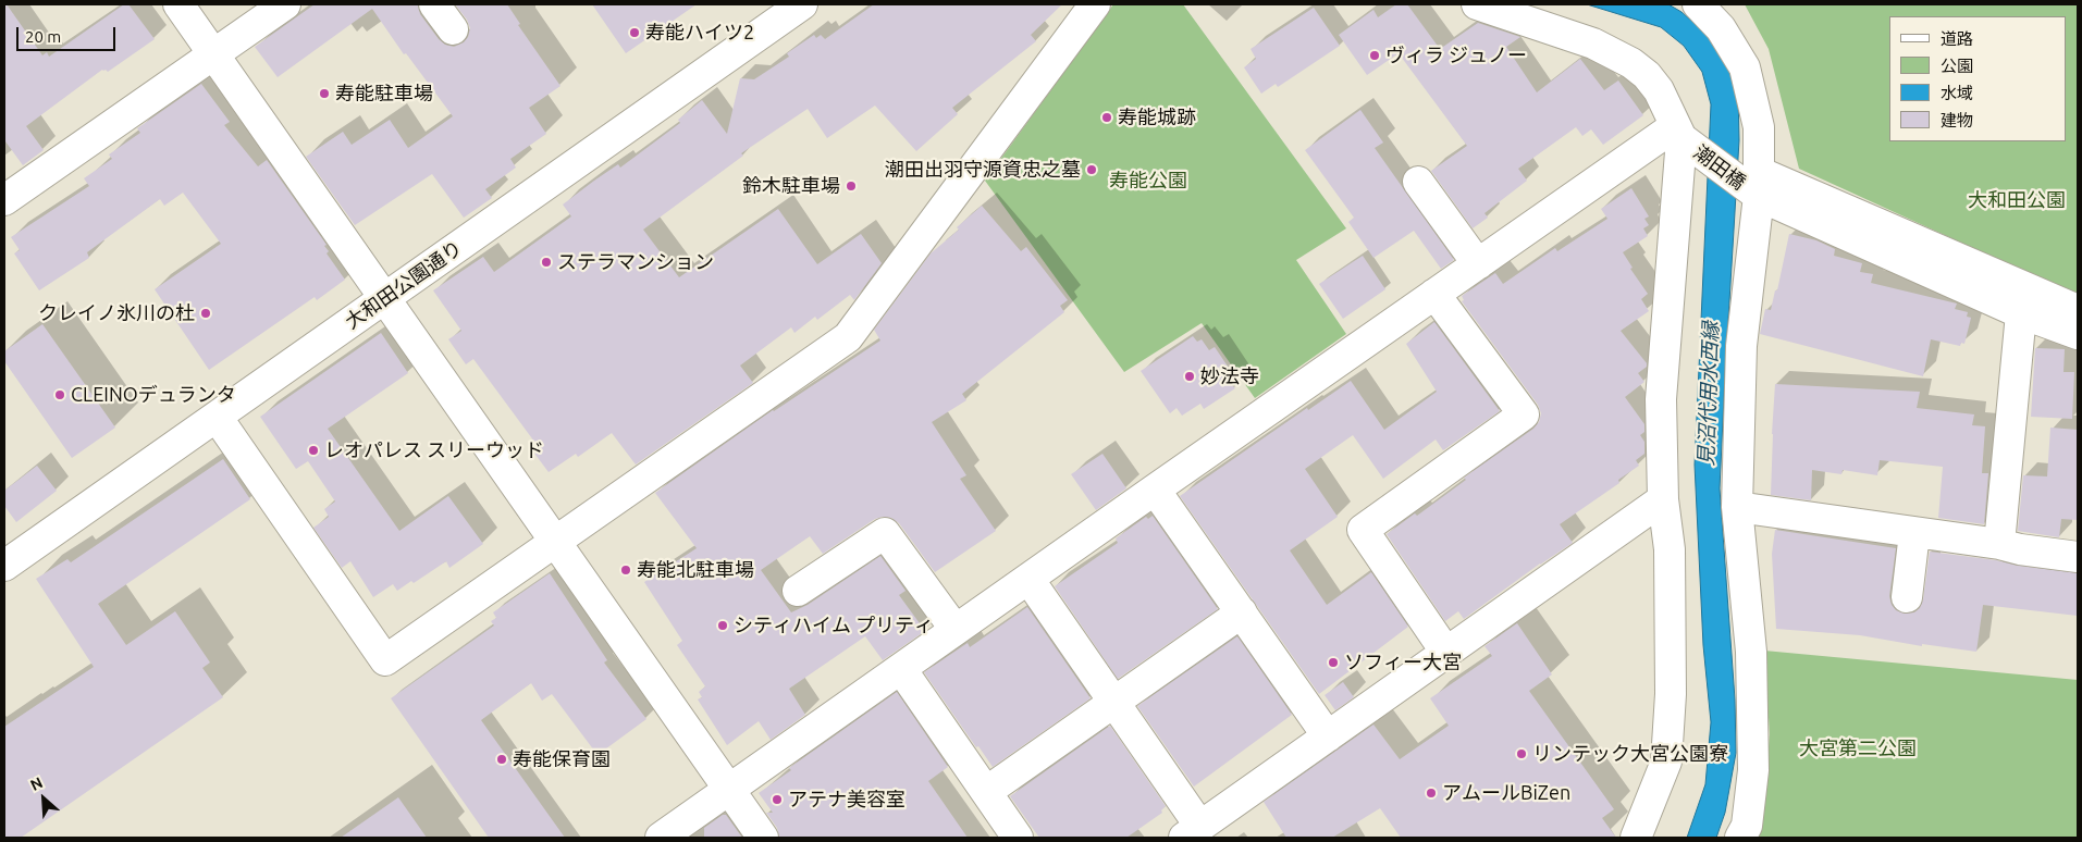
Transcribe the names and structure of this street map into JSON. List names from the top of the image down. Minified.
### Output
{"streets":{"street":["潮田橋","大和田公園通り"]},"water":["見沼代用水西縁"],"parks":["寿能公園","大和田公園","大宮第二公園"],"places":["寿能ハイツ2","ヴィラ ジュノー","寿能駐車場","寿能城跡","潮田出羽守源資忠之墓","鈴木駐車場","ステラマンション","クレイノ氷川の杜","妙法寺","CLEINOデュランタ","レオパレス スリーウッド","寿能北駐車場","シティハイム プリティ","ソフィー大宮","リンテック大宮公園寮","寿能保育園","アムールBiZen","アテナ美容室"],"legend":["道路","公園","水域","建物"],"scale_bar":"20 m","north":"top left"}
